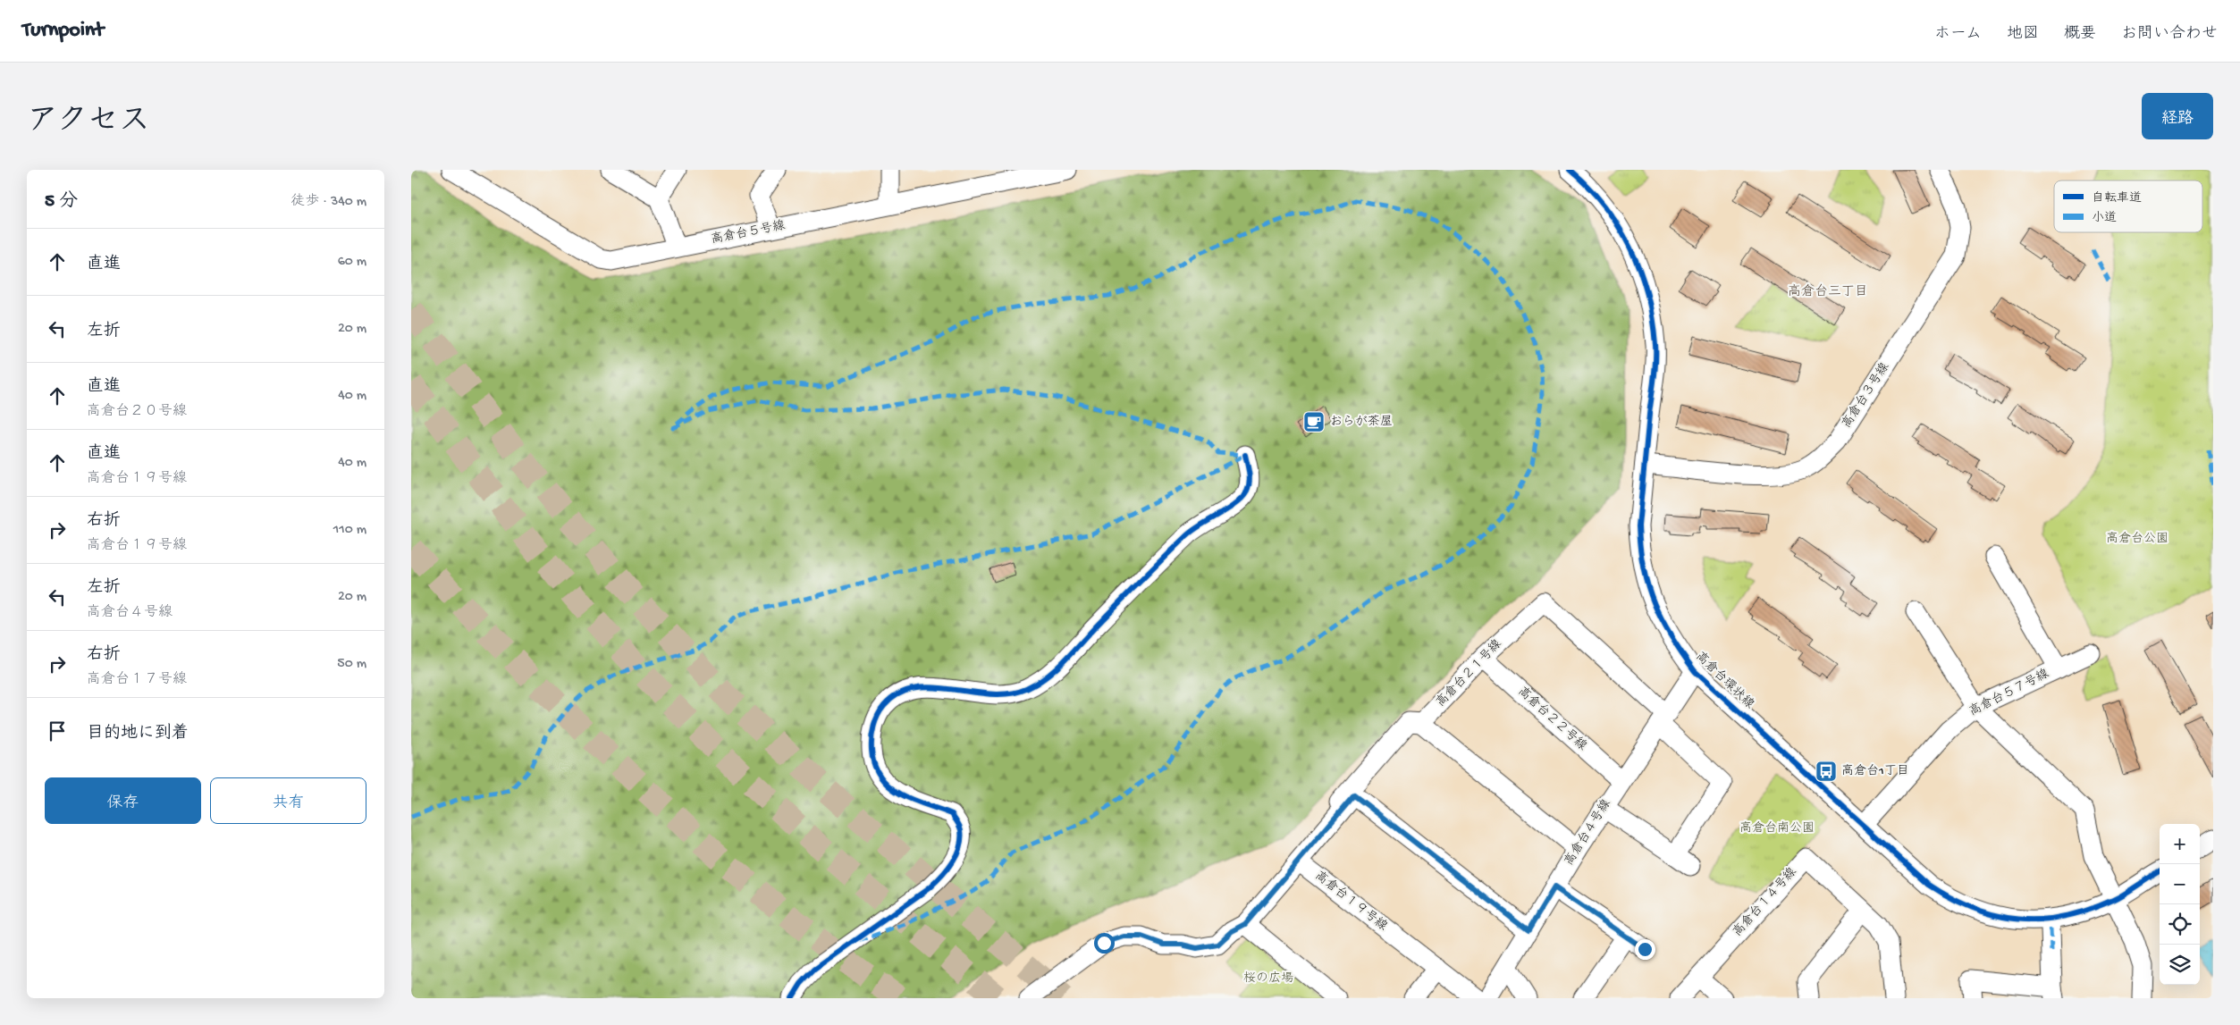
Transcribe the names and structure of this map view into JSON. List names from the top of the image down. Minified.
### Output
{"streets":{"street":["高倉台５号線","高倉台３号線","高倉台２１号線","高倉台環状線","高倉台５７号線","高倉台２２号線","高倉台４号線","高倉台１９号線","高倉台１４号線"]},"crossings":[["高倉台３号線","高倉台環状線"],["高倉台２１号線","高倉台２２号線"],["高倉台２１号線","高倉台４号線"],["高倉台環状線","高倉台５７号線"],["高倉台環状線","高倉台４号線"],["高倉台２２号線","高倉台４号線"]],"districts":["高倉台三丁目"],"parks":["高倉台公園","高倉台南公園","桜の広場"],"places":{"cafe":["おらが茶屋"],"bus stop":["高倉台1丁目"]},"legend":["自転車道","小道"],"page":{"header":"Turnpoint","nav":["ホーム","地図","概要","お問い合わせ"],"title":"アクセス","buttons":["経路",["保存","共有"]],"heading":["5 分","徒歩 · 340 m"],"list":[["直進","60 m"],["左折","20 m"],["直進","高倉台２０号線","40 m"],["直進","高倉台１９号線","40 m"],["右折","高倉台１９号線","110 m"],["左折","高倉台４号線","20 m"],["右折","高倉台１７号線","50 m"],"目的地に到着"],"map_buttons":["+","−"]}}
